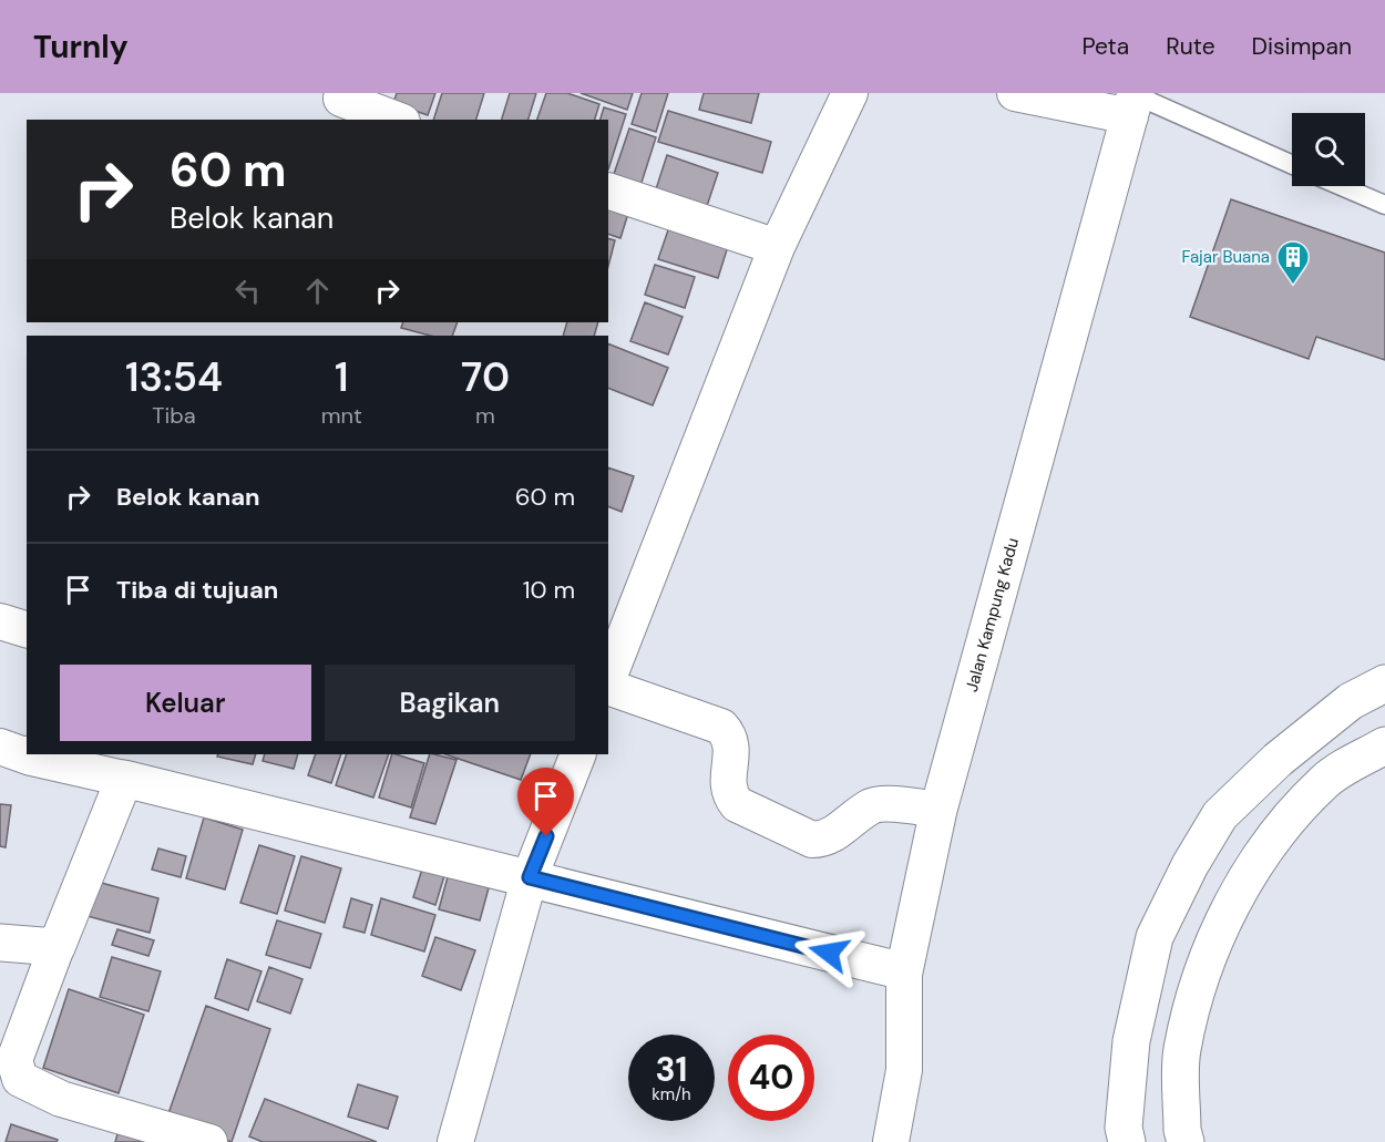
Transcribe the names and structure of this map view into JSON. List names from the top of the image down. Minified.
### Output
{"streets":{"main road":["Jalan Kampung Kadu"]},"places":{"building":["Fajar Buana"]},"page":{"header":"Turnly","nav":["Peta","Rute","Disimpan"],"turn":["60 m","Belok kanan"],"eta":["13:54","Tiba","1","mnt","70","m"],"list":[{"name":"Belok kanan","value":"60 m"},{"name":"Tiba di tujuan","value":"10 m"}],"buttons":["Keluar","Bagikan"],"speed":"31 km/h","limit":"40"}}
